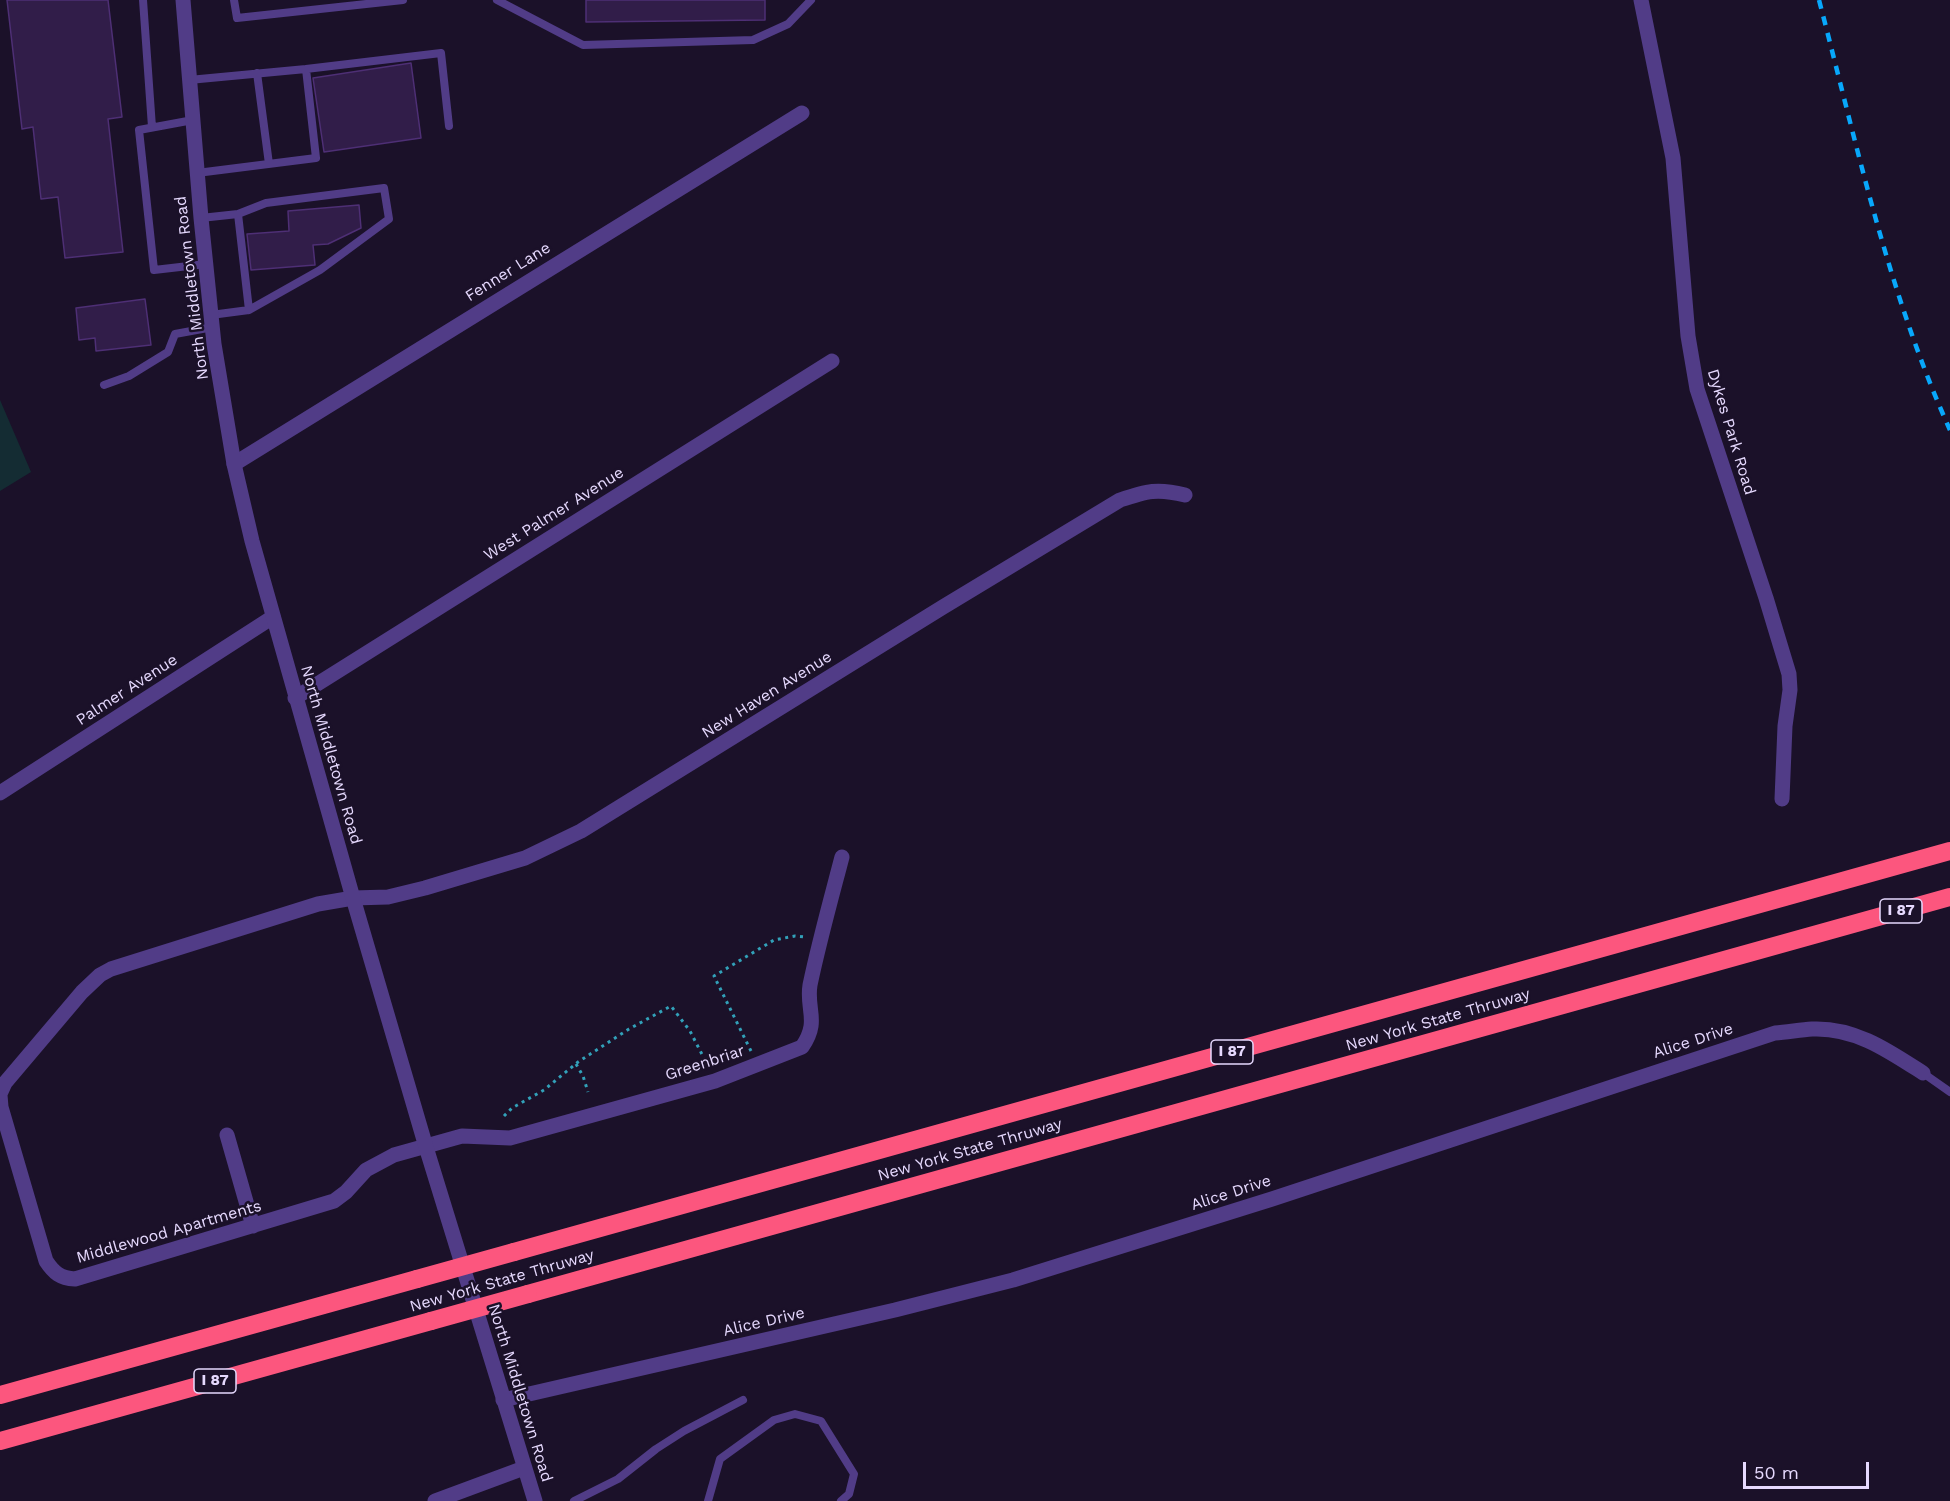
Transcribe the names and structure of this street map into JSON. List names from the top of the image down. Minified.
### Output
{"streets":{"highway":["I 87","New York State Thruway"],"street":["Fenner Lane","North Middletown Road","Dykes Park Road","West Palmer Avenue","Palmer Avenue","New Haven Avenue","Alice Drive","Greenbriar","Middlewood Apartments"]},"crossings":[["Fenner Lane","North Middletown Road"],["North Middletown Road","West Palmer Avenue"],["North Middletown Road","Palmer Avenue"],["North Middletown Road","New Haven Avenue"],["North Middletown Road","Alice Drive"],["North Middletown Road","Greenbriar"],["North Middletown Road","Middlewood Apartments"],["New Haven Avenue","Middlewood Apartments"],["Greenbriar","Middlewood Apartments"]],"scale_bar":"50 m"}
